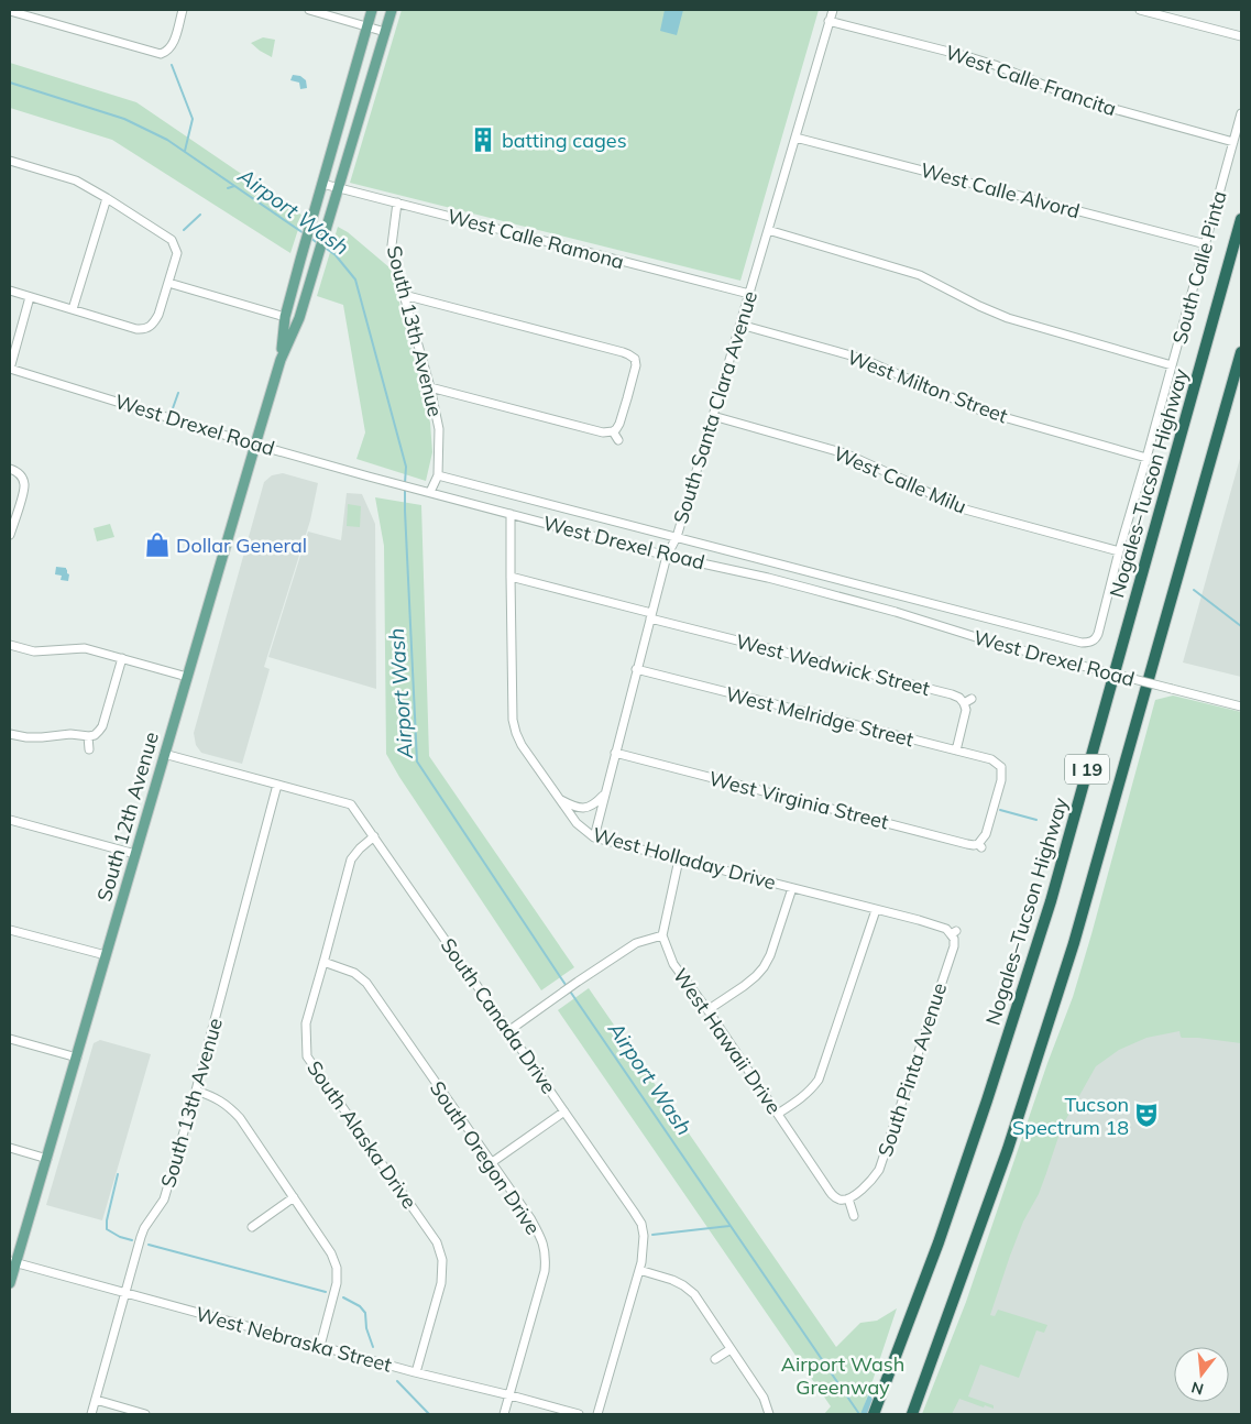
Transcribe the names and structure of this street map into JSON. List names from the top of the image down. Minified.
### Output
{"streets":{"highway":["Nogales–Tucson Highway","I 19"],"main road":["South 12th Avenue"],"street":["West Calle Francita","West Calle Alvord","West Calle Ramona","South Calle Pinta","South 13th Avenue","West Milton Street","South Santa Clara Avenue","West Drexel Road","West Calle Milu","West Wedwick Street","West Melridge Street","West Virginia Street","West Holladay Drive","South Canada Drive","West Hawaii Drive","South Pinta Avenue","South Alaska Drive","South Oregon Drive","West Nebraska Street"]},"crossings":[["West Calle Francita","South Calle Pinta"],["West Calle Francita","South Santa Clara Avenue"],["West Calle Alvord","South Calle Pinta"],["West Calle Alvord","South Santa Clara Avenue"],["West Calle Ramona","South 13th Avenue"],["West Calle Ramona","South Santa Clara Avenue"],["West Calle Ramona","South 12th Avenue"],["South Calle Pinta","West Milton Street"],["South Calle Pinta","West Drexel Road"],["South Calle Pinta","West Calle Milu"],["South 13th Avenue","West Drexel Road"],["South 13th Avenue","South Canada Drive"],["South 13th Avenue","West Nebraska Street"],["West Milton Street","South Santa Clara Avenue"],["South Santa Clara Avenue","West Drexel Road"],["South Santa Clara Avenue","West Calle Milu"],["South Santa Clara Avenue","West Wedwick Street"],["South Santa Clara Avenue","West Melridge Street"],["South Santa Clara Avenue","West Virginia Street"],["South Santa Clara Avenue","West Holladay Drive"],["West Drexel Road","South 12th Avenue"],["West Drexel Road","West Holladay Drive"],["West Wedwick Street","West Melridge Street"],["West Wedwick Street","West Holladay Drive"],["West Melridge Street","West Virginia Street"],["South 12th Avenue","South Canada Drive"],["South 12th Avenue","West Nebraska Street"],["West Holladay Drive","South Pinta Avenue"],["South Canada Drive","South Alaska Drive"],["West Hawaii Drive","South Pinta Avenue"],["South Alaska Drive","South Oregon Drive"],["South Alaska Drive","West Nebraska Street"],["South Oregon Drive","West Nebraska Street"]],"water":["Airport Wash"],"parks":["Airport Wash Greenway"],"places":{"building":["batting cages"],"shop":["Dollar General"],"theatre":["Tucson Spectrum 18"]},"north":"bottom"}
